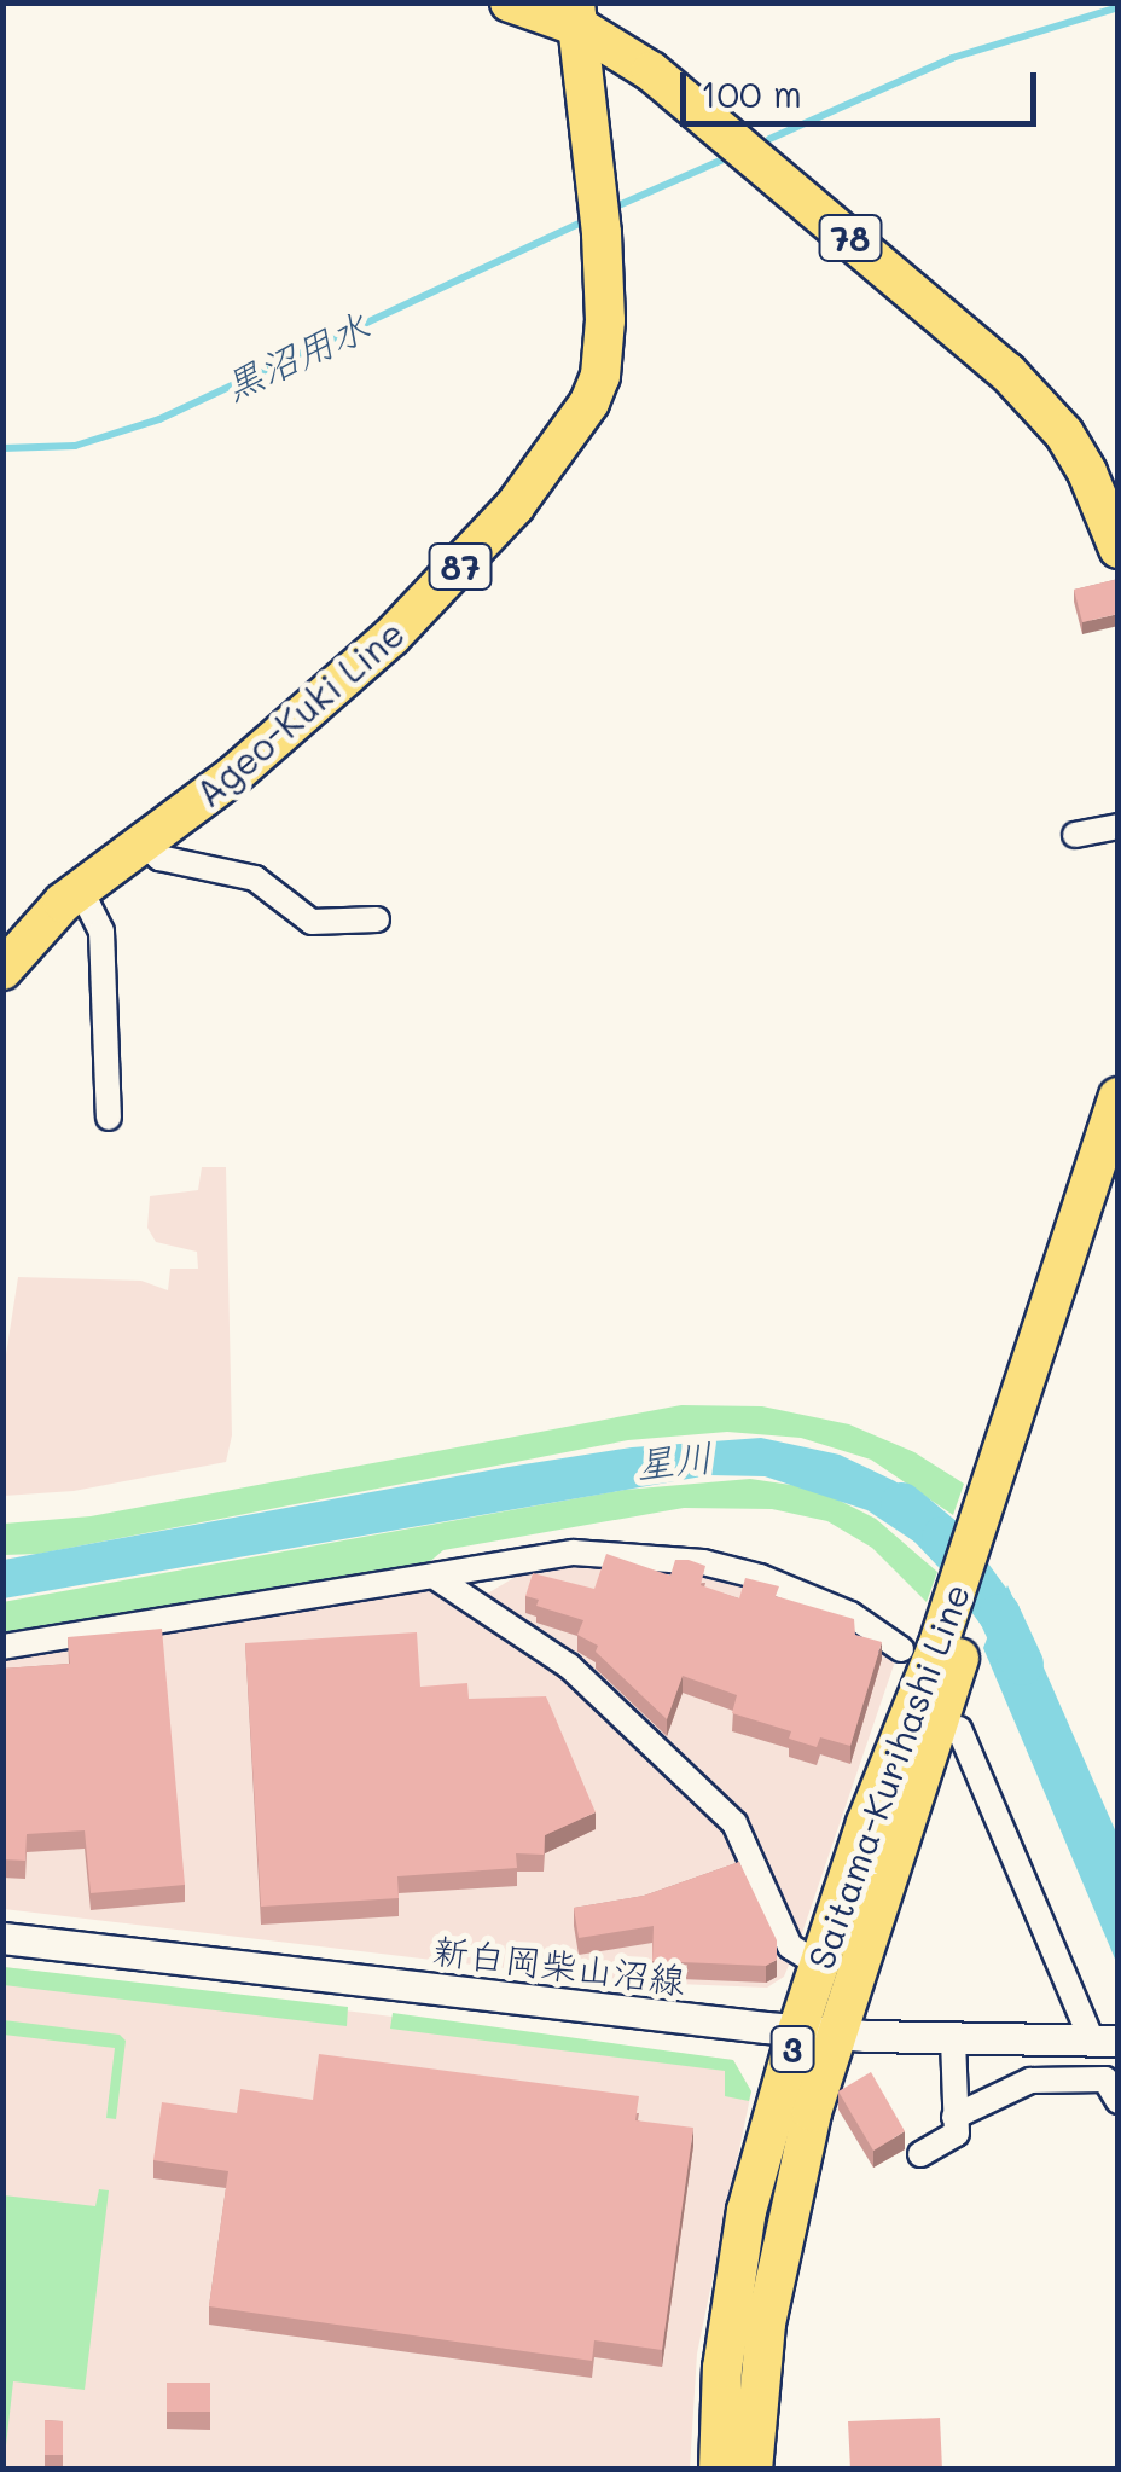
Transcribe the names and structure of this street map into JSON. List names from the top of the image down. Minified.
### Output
{"streets":{"main road":["78","87","Ageo-Kuki Line","Saitama-Kurihashi Line","3"],"street":["新白岡柴山沼線"]},"crossings":[["78","Ageo-Kuki Line"],["Saitama-Kurihashi Line","新白岡柴山沼線"]],"water":["黒沼用水","星川"],"scale_bar":"100 m"}
